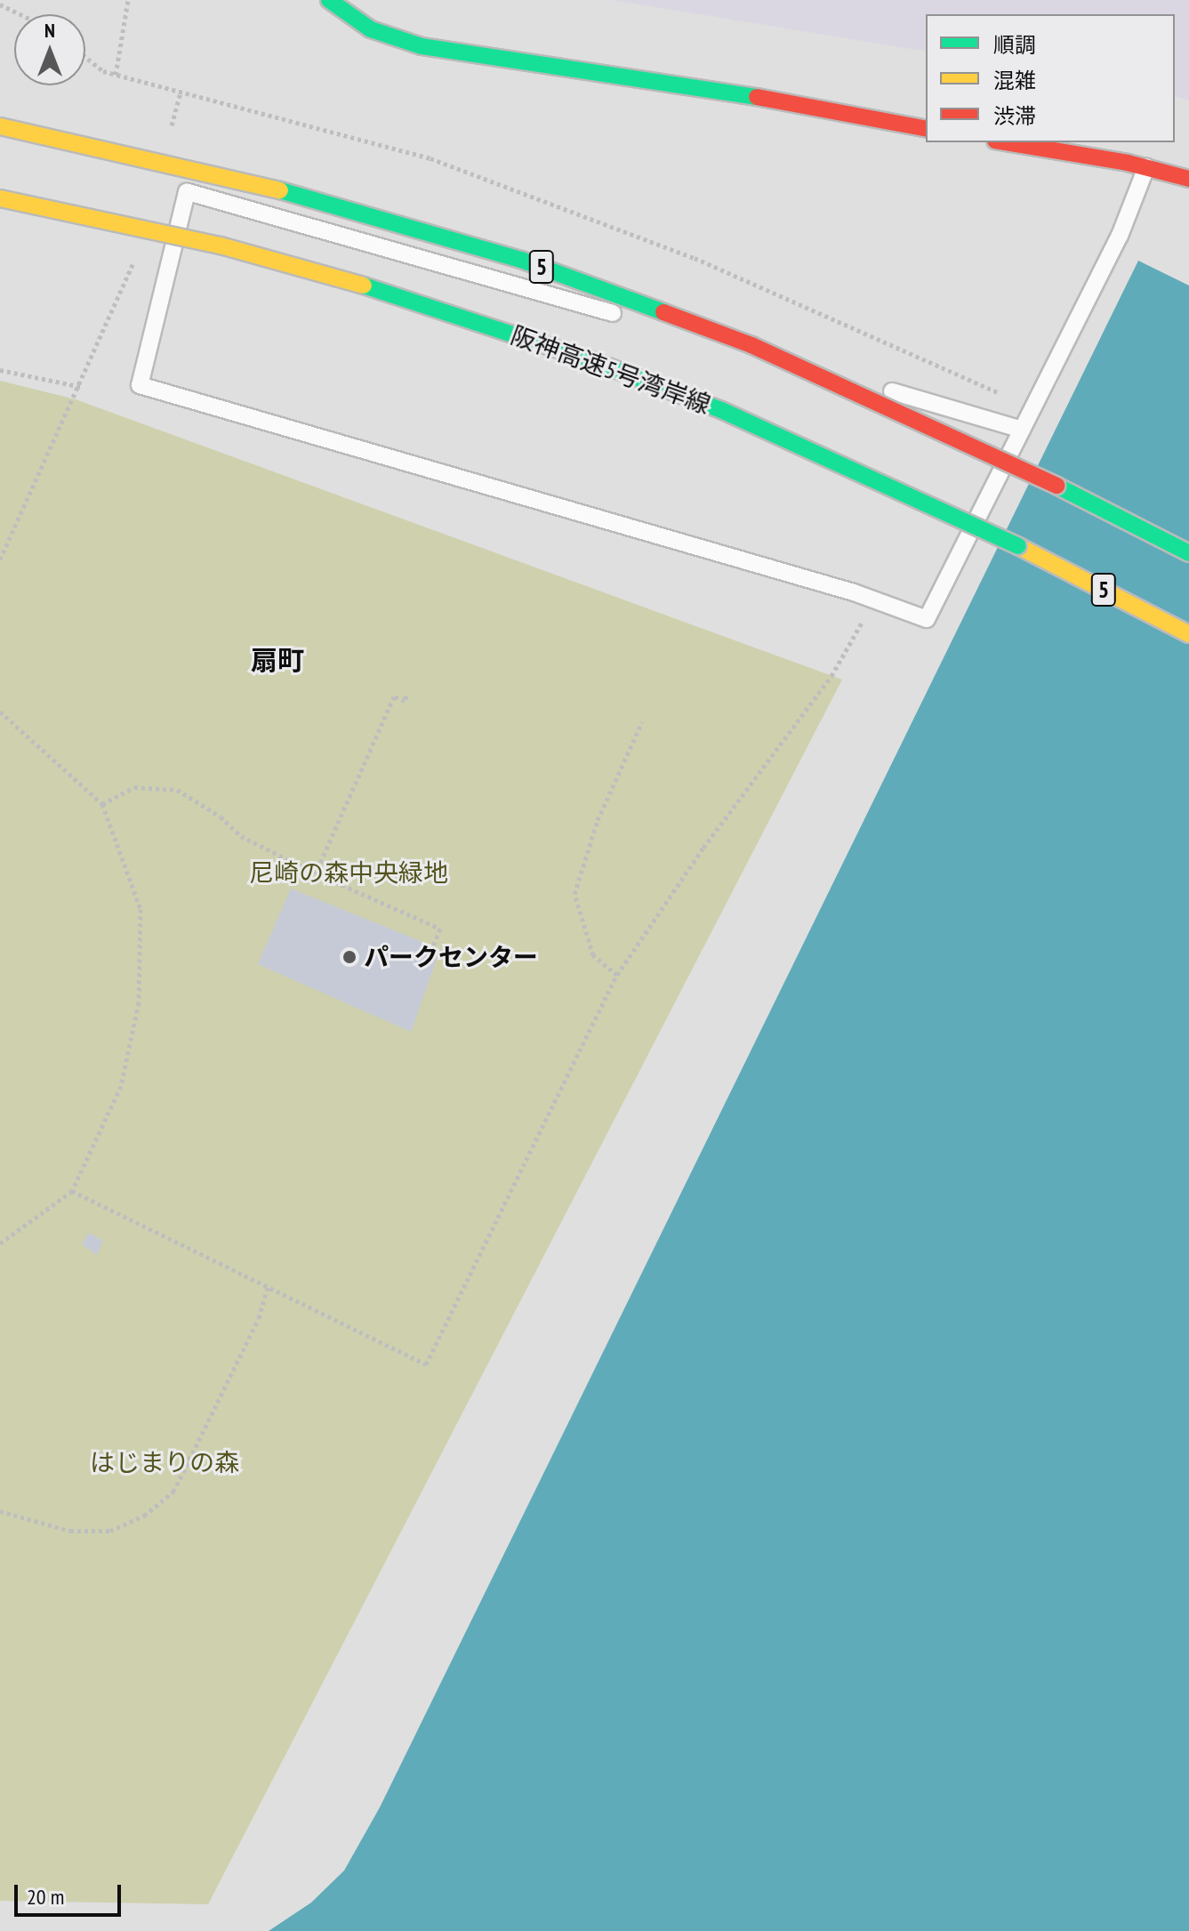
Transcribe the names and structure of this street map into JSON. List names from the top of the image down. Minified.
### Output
{"streets":{"main road":["5","阪神高速5号湾岸線"]},"districts":["扇町"],"parks":["尼崎の森中央緑地","はじまりの森"],"places":["パークセンター"],"legend":["順調","混雑","渋滞"],"scale_bar":"20 m","north":"top"}
